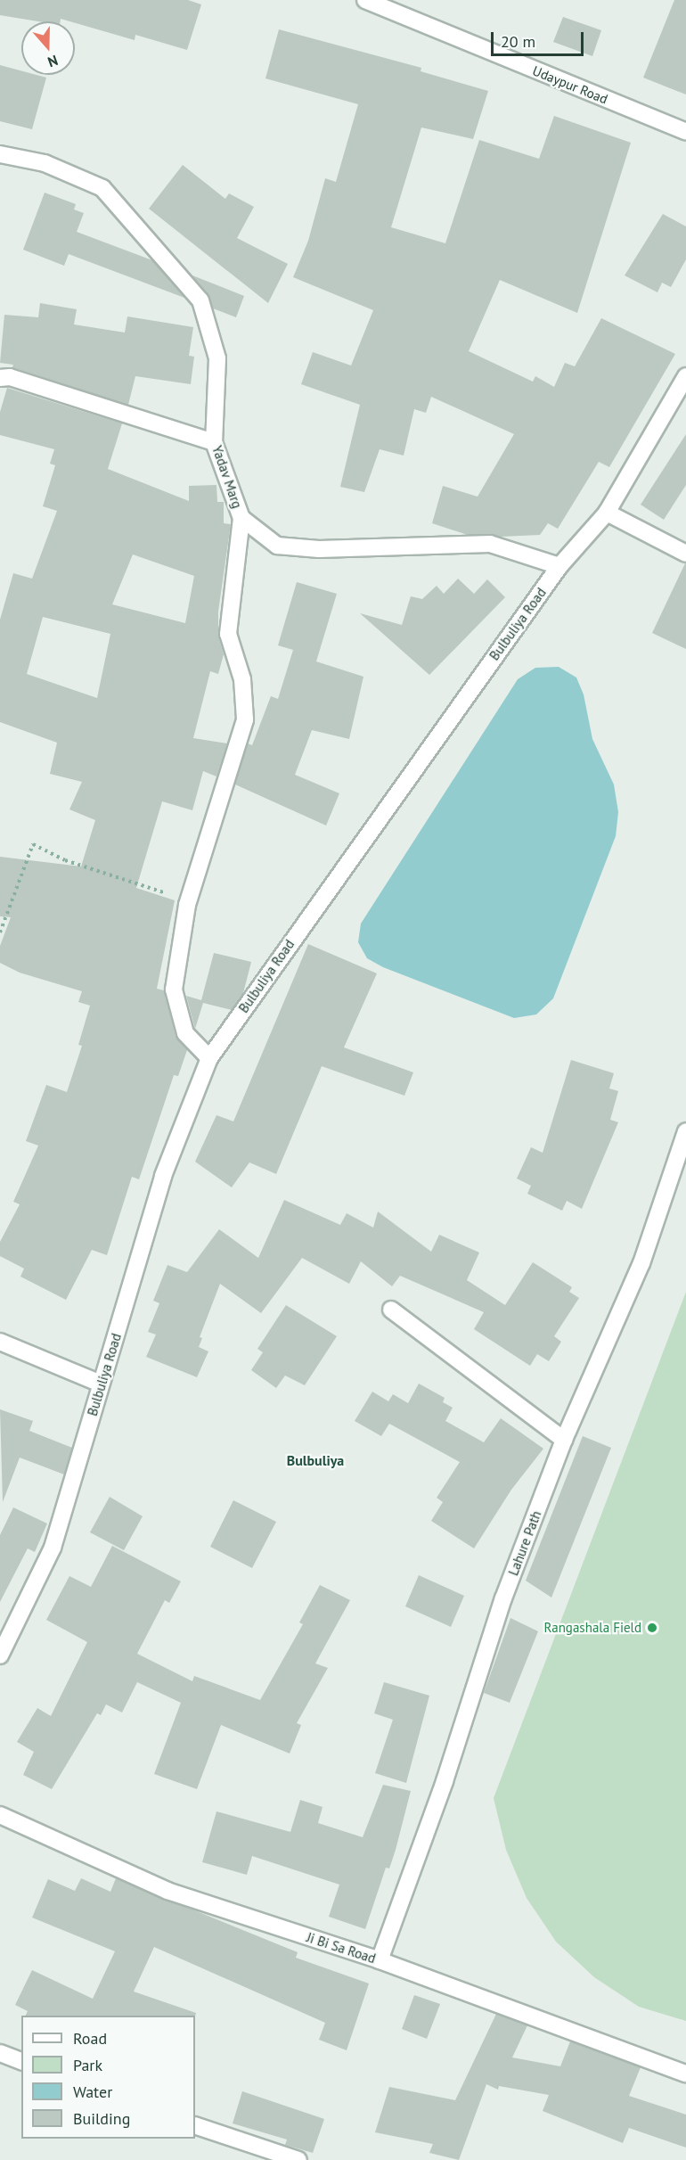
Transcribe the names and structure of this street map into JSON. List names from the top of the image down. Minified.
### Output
{"streets":{"street":["Udaypur Road","Yadav Marg","Bulbuliya Road","Lahure Path","Ji Bi Sa Road"]},"crossings":[["Yadav Marg","Bulbuliya Road"],["Lahure Path","Ji Bi Sa Road"]],"districts":["Bulbuliya"],"places":["Rangashala Field"],"legend":["Road","Park","Water","Building"],"scale_bar":"20 m","north":"bottom"}
